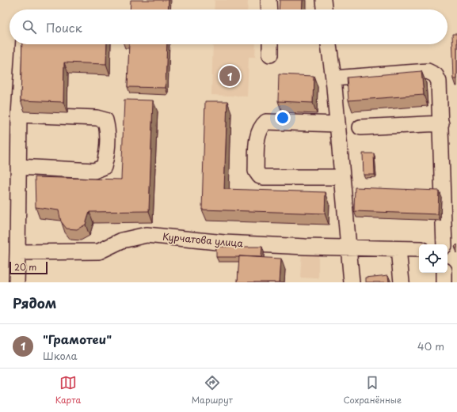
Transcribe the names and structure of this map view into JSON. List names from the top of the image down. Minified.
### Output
{"streets":{"street":["Курчатова улица"]},"scale_bar":"20 m","page":{"search":"Поиск","pins":"1","scale":"20 m","heading":"Рядом","list":[{"mark":"1","name":"\"Грамотеи\"","note":"Школа","value":"40 m"}],"nav":["Карта","Маршрут","Сохранённые"]}}
